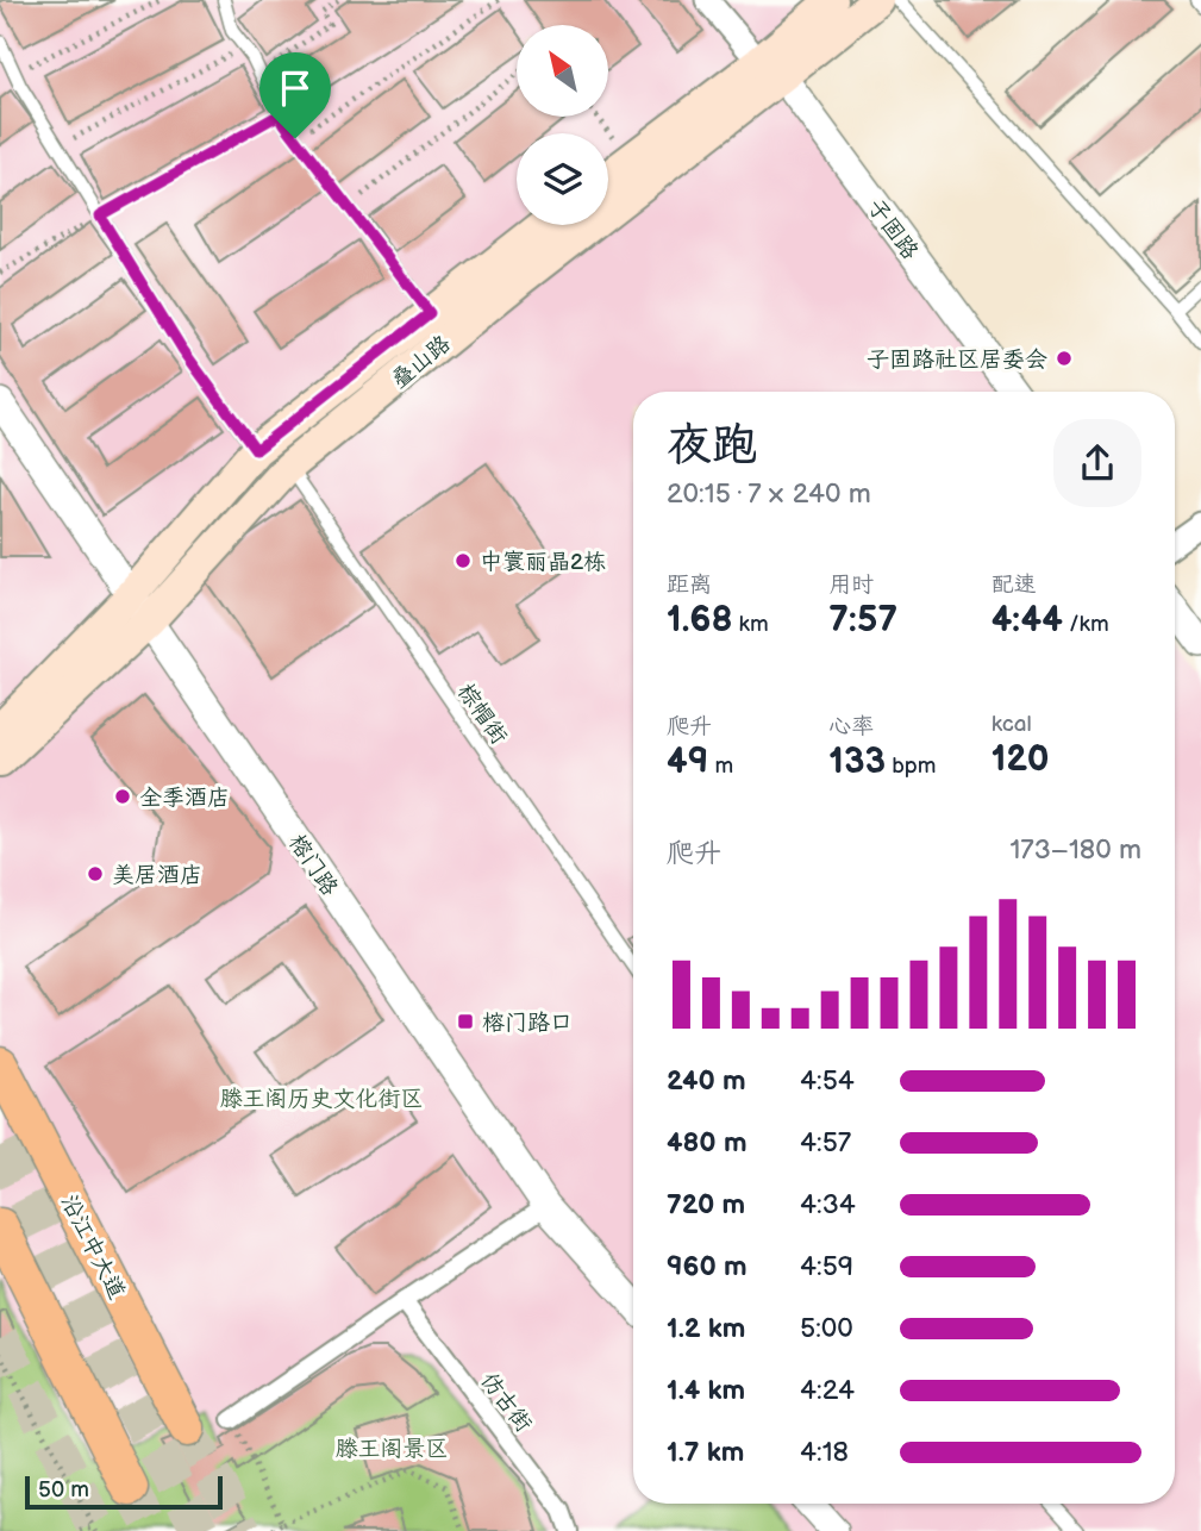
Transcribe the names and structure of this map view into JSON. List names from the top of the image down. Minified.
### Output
{"streets":{"main road":["叠山路","沿江中大道"],"street":["子固路","榕门路","仿古街"],"lane":["棕帽街"]},"crossings":[["子固路","叠山路"],["叠山路","棕帽街"],["叠山路","榕门路"]],"parks":["滕王阁历史文化街区","滕王阁景区"],"places":{"other":["子固路社区居委会","中寰丽晶2栋","全季酒店","美居酒店"],"transit":["榕门路口"]},"scale_bar":"50 m","north":"top left","page":{"heading":["夜跑","20:15 · 7 × 240 m"],"stats":[["距离","1.68 km"],["用时","7:57"],["配速","4:44 /km"],["爬升","49 m"],["心率","133 bpm"],["kcal","120"]],"chart":["爬升","173–180 m"],"list":[{"name":"240 m","note":"4:54"},{"name":"480 m","note":"4:57"},{"name":"720 m","note":"4:34"},{"name":"960 m","note":"4:59"},{"name":"1.2 km","note":"5:00"},{"name":"1.4 km","note":"4:24"},{"name":"1.7 km","note":"4:18"}],"scale":"50 m"}}
